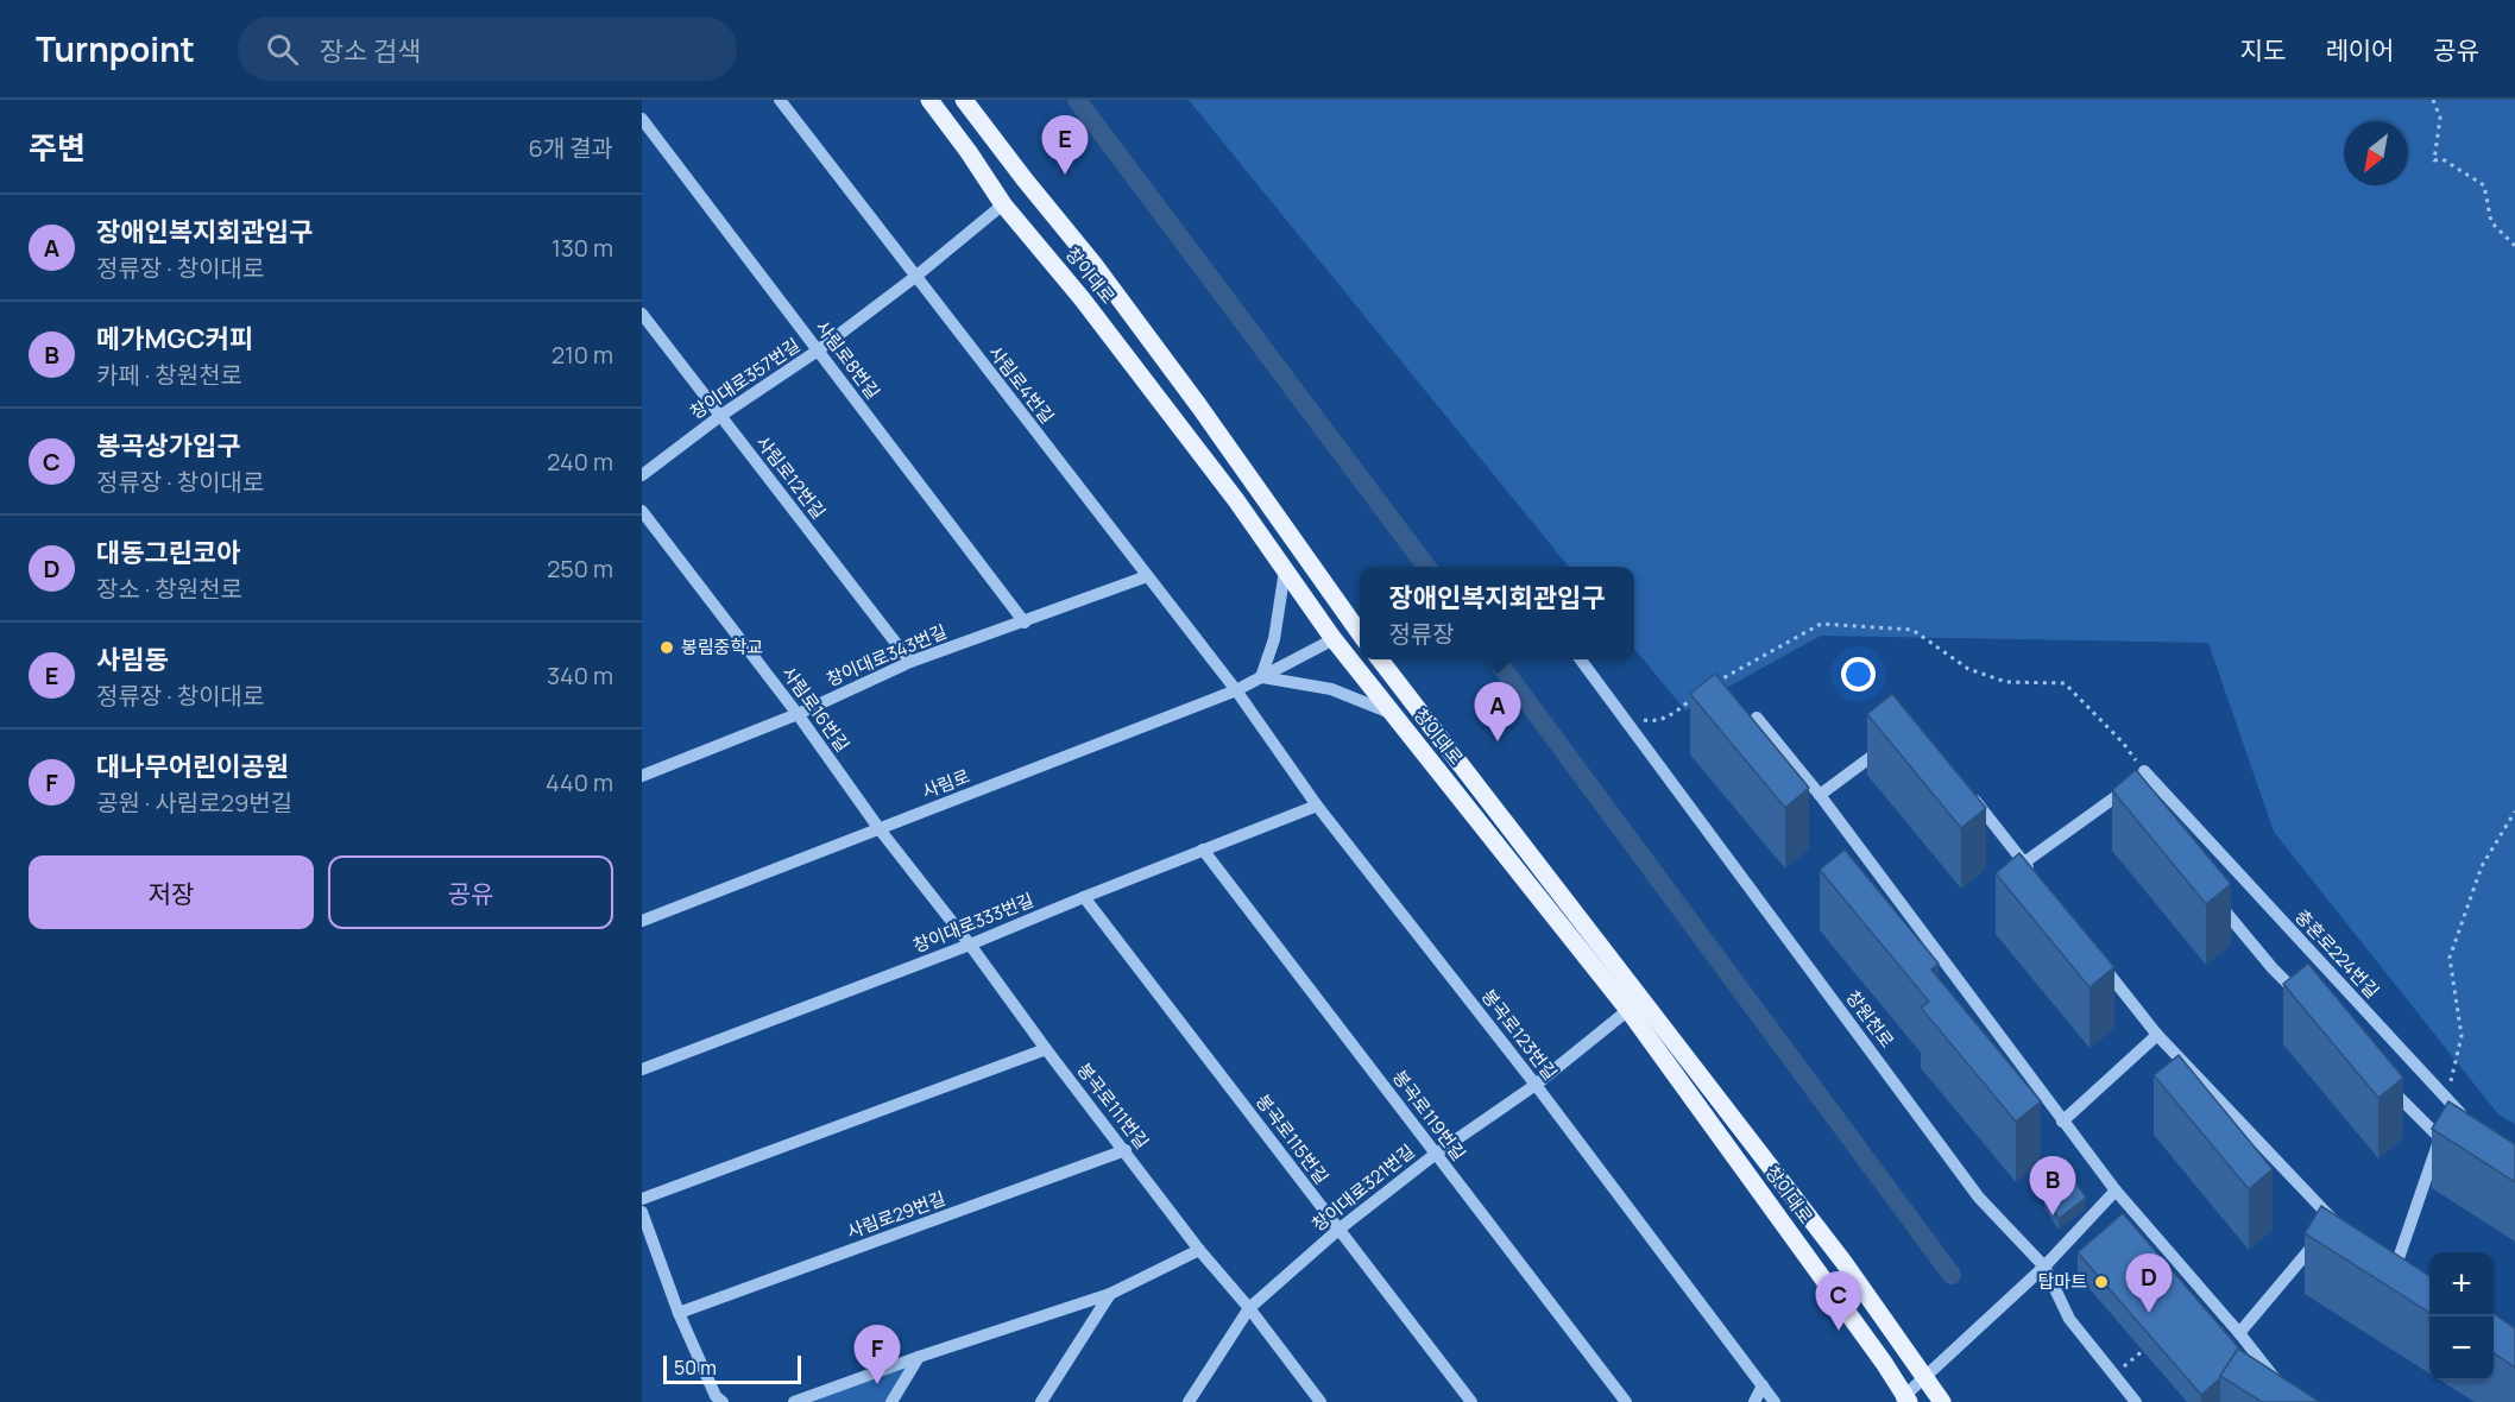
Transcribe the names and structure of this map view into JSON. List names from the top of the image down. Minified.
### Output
{"streets":{"main road":["창이대로"],"street":["사림로8번길","창이대로357번길","사림로4번길","사림로12번길","창이대로343번길","사림로16번길","사림로","창이대로333번길","충혼로224번길","창원천로","봉곡로123번길","봉곡로111번길","봉곡로119번길","봉곡로115번길","창이대로321번길","사림로29번길"]},"crossings":[["창이대로","창이대로357번길"],["창이대로","사림로"],["창이대로","창이대로321번길"],["사림로8번길","창이대로357번길"],["사림로8번길","창이대로343번길"],["창이대로357번길","사림로4번길"],["창이대로357번길","사림로12번길"],["사림로4번길","창이대로343번길"],["사림로4번길","사림로"],["사림로4번길","봉곡로123번길"],["사림로12번길","창이대로343번길"],["창이대로343번길","사림로16번길"],["사림로16번길","사림로"],["사림로16번길","봉곡로111번길"],["사림로","봉곡로123번길"],["사림로","봉곡로111번길"],["창이대로333번길","봉곡로123번길"],["창이대로333번길","봉곡로111번길"],["창이대로333번길","봉곡로119번길"],["창이대로333번길","봉곡로115번길"],["봉곡로123번길","창이대로321번길"],["봉곡로111번길","창이대로321번길"],["봉곡로111번길","사림로29번길"],["봉곡로119번길","창이대로321번길"],["봉곡로115번길","창이대로321번길"]],"places":["봉림중학교","탑마트"],"scale_bar":"50 m","north":"bottom left","page":{"header":"Turnpoint","search":"장소 검색","nav":["지도","레이어","공유"],"heading":["주변","6개 결과"],"pins":["E","A","B","D","C","F"],"list":[{"mark":"A","name":"장애인복지회관입구","note":"정류장 · 창이대로","value":"130 m"},{"mark":"B","name":"메가MGC커피","note":"카페 · 창원천로","value":"210 m"},{"mark":"C","name":"봉곡상가입구","note":"정류장 · 창이대로","value":"240 m"},{"mark":"D","name":"대동그린코아","note":"장소 · 창원천로","value":"250 m"},{"mark":"E","name":"사림동","note":"정류장 · 창이대로","value":"340 m"},{"mark":"F","name":"대나무어린이공원","note":"공원 · 사림로29번길","value":"440 m"}],"popup":["장애인복지회관입구","정류장"],"buttons":["저장","공유"],"map_buttons":["+","−"],"scale":"50 m"}}
